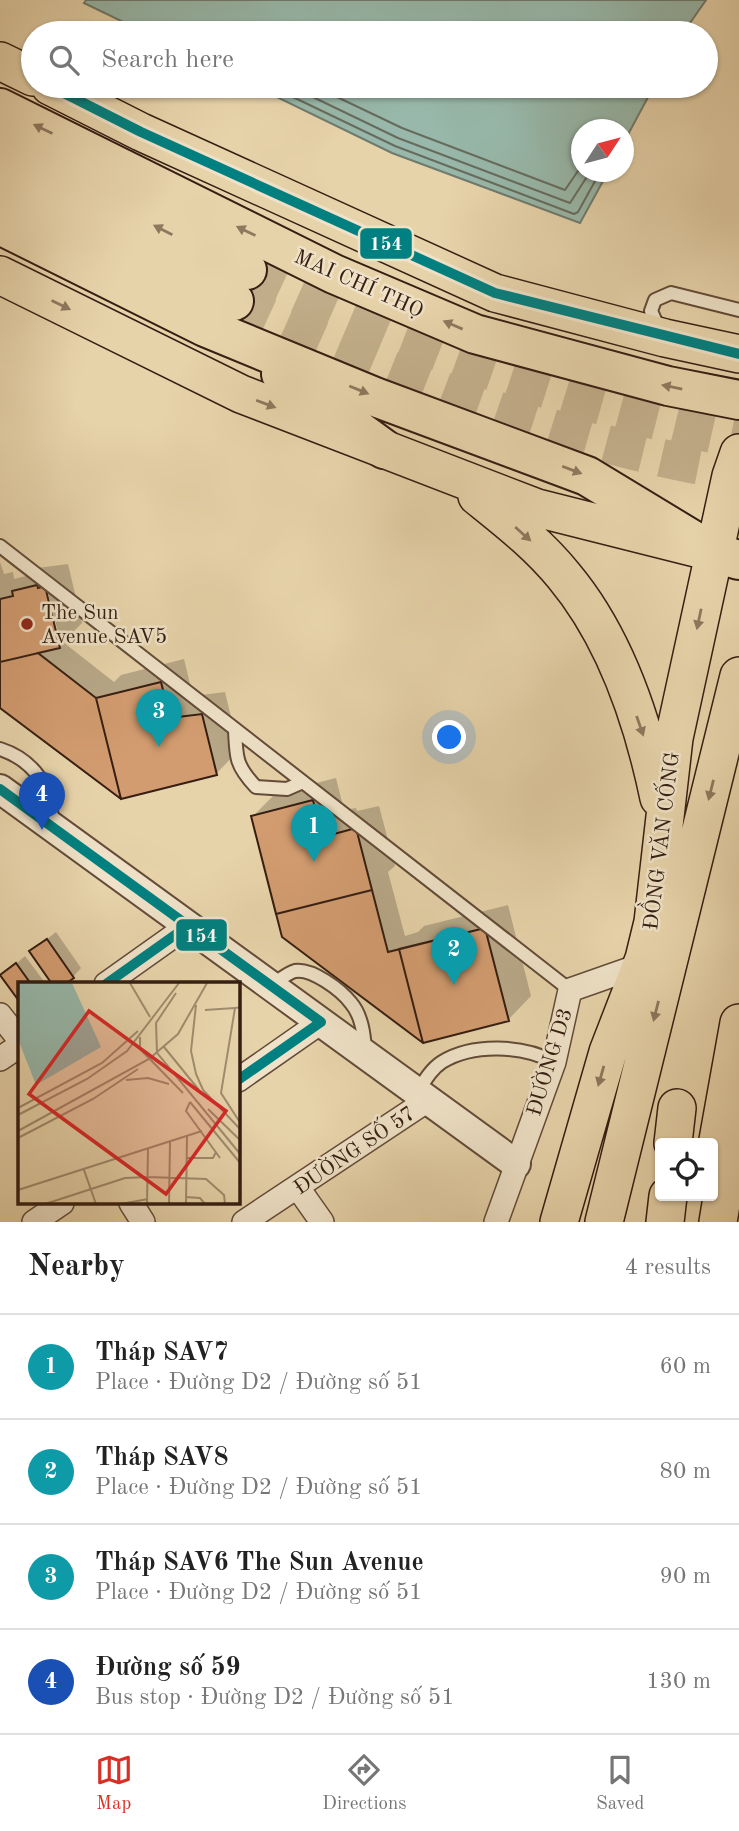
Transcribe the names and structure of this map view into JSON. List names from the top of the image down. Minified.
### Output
{"streets":{"highway":["MAI CHÍ THỌ"],"main road":["ĐỒNG VĂN CỐNG"],"street":["ĐƯỜNG D3","ĐƯỜNG SỐ 57"]},"crossings":[["ĐỒNG VĂN CỐNG","ĐƯỜNG D3"]],"places":["The Sun Avenue SAV5"],"lines":["transit line 154"],"north":"top right","page":{"search":"Search here","pins":["3","4","1","2"],"heading":["Nearby","4 results"],"list":[{"mark":"1","name":"Tháp SAV7","note":"Place · Đường D2 / Đường số 51","value":"60 m"},{"mark":"2","name":"Tháp SAV8","note":"Place · Đường D2 / Đường số 51","value":"80 m"},{"mark":"3","name":"Tháp SAV6 The Sun Avenue","note":"Place · Đường D2 / Đường số 51","value":"90 m"},{"mark":"4","name":"Đường số 59","note":"Bus stop · Đường D2 / Đường số 51","value":"130 m"}],"nav":["Map","Directions","Saved"]}}
